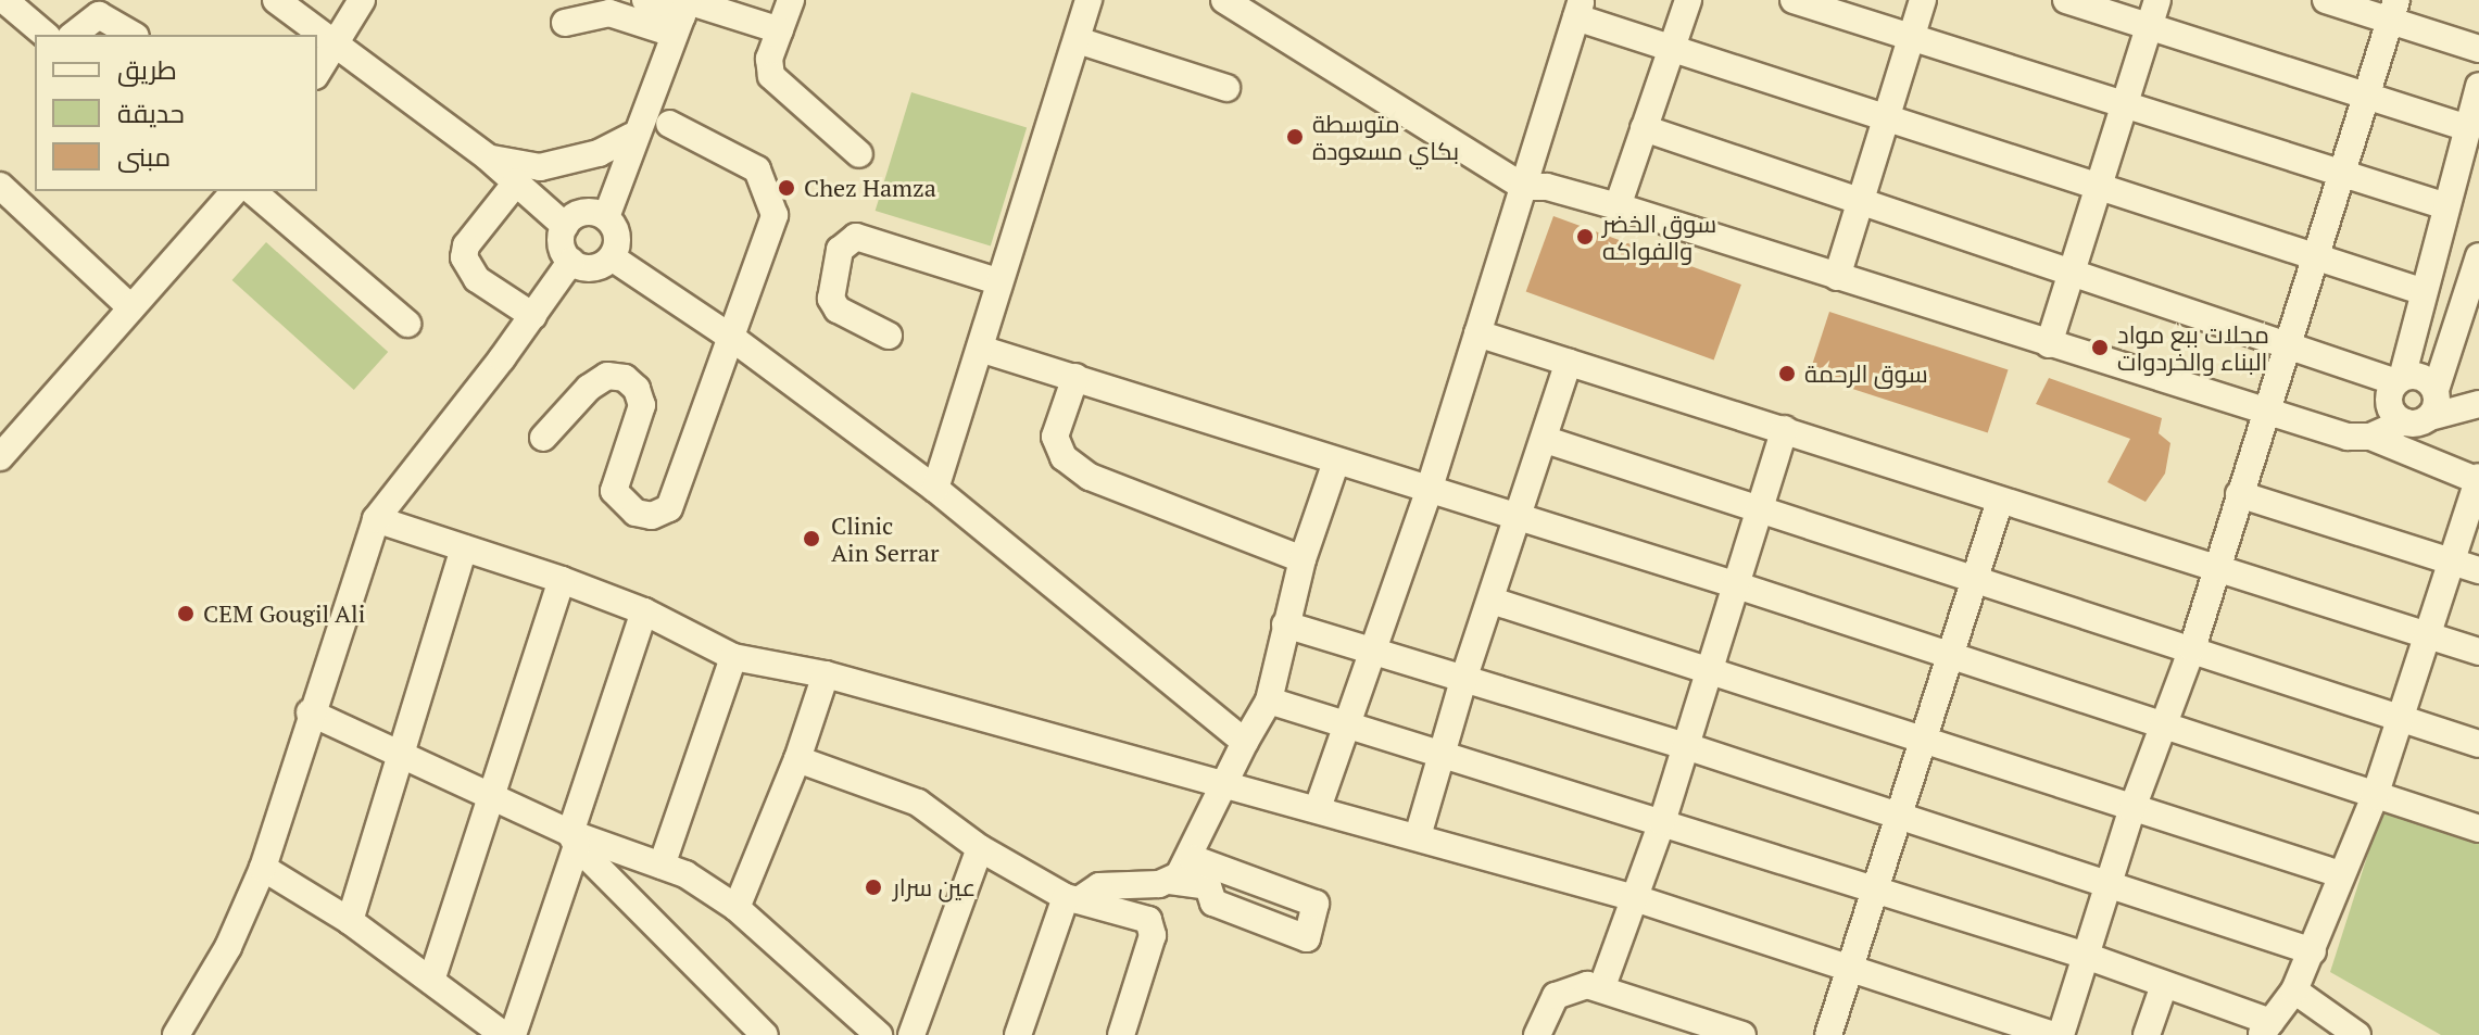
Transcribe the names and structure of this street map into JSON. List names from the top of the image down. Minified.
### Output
{"places":["متوسطة بكاي مسعودة","Chez Hamza","سوق الخضر والفواكه","محلات ببع مواد البناء والخردوات","سوق الرحمة","Clinic Ain Serrar","CEM Gougil Ali","عين سرار"],"legend":["طريق","حديقة","مبنى"]}
